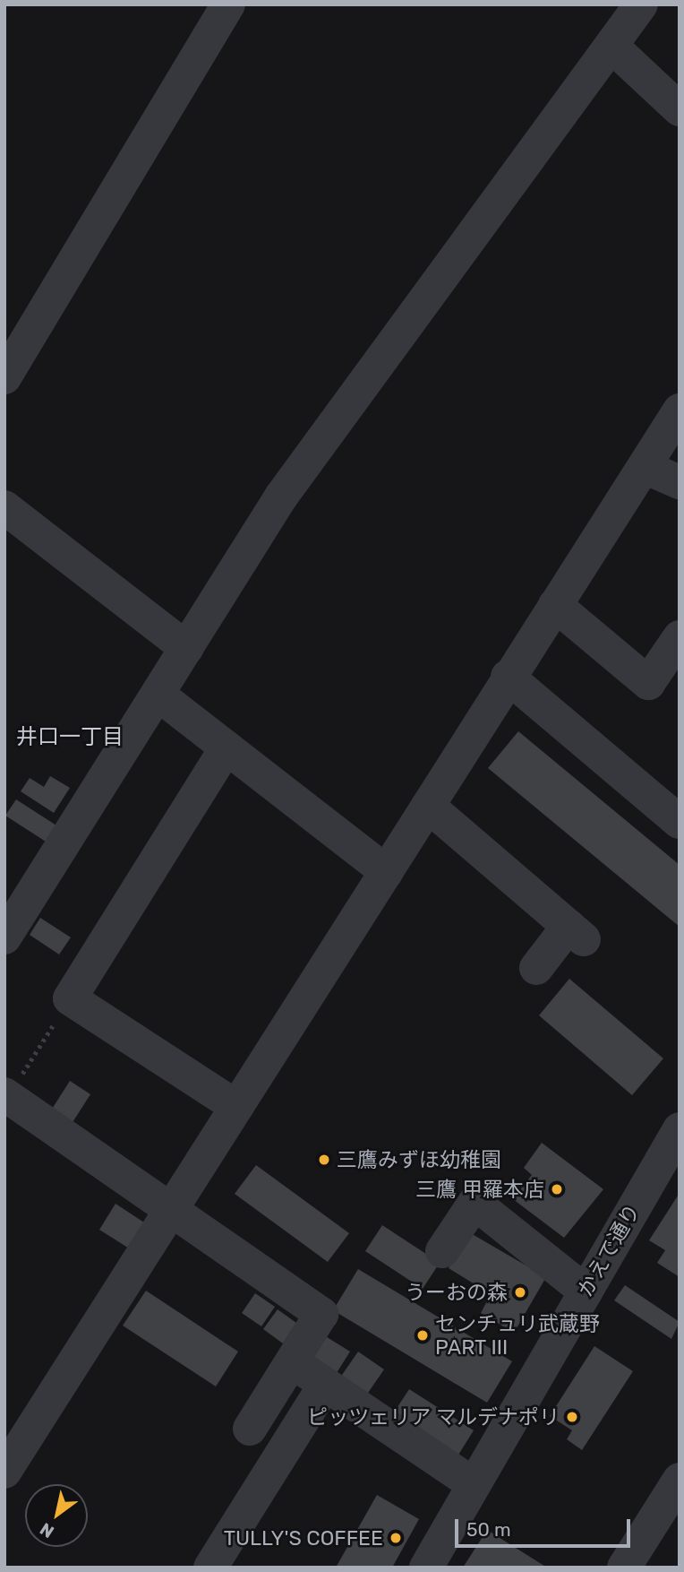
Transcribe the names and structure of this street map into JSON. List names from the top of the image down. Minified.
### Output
{"streets":{"street":["かえで通り"]},"districts":["井口一丁目"],"places":["三鷹みずほ幼稚園","三鷹 甲羅本店","うーおの森","センチュリ武蔵野 PART III","ピッツェリア マルデナポリ","TULLY'S COFFEE"],"scale_bar":"50 m","north":"bottom left"}
